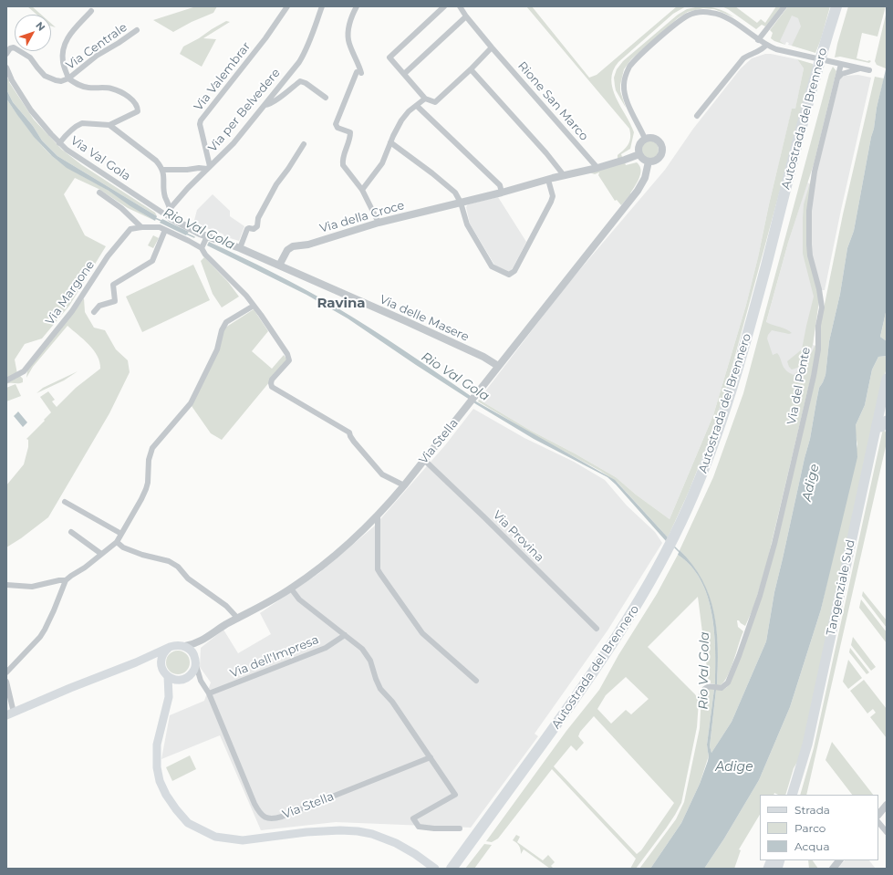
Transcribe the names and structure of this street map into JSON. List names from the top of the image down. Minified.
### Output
{"streets":{"highway":["Autostrada del Brennero","Tangenziale Sud"],"main road":["Via Stella"],"street":["Via Centrale","Via Valembrar","Rione San Marco","Via per Belvedere","Via Val Gola","Via della Croce","Via Margone","Via delle Masere","Via del Ponte","Via Provina","Via dell'Impresa"]},"crossings":[["Via Valembrar","Via per Belvedere"],["Rione San Marco","Via della Croce"],["Via Val Gola","Via delle Masere"],["Via della Croce","Via delle Masere"],["Via delle Masere","Via Stella"],["Via Stella","Via Provina"],["Via Stella","Via dell'Impresa"]],"districts":["Ravina"],"water":["Rio Val Gola","Adige"],"legend":["Strada","Parco","Acqua"],"north":"top right"}
